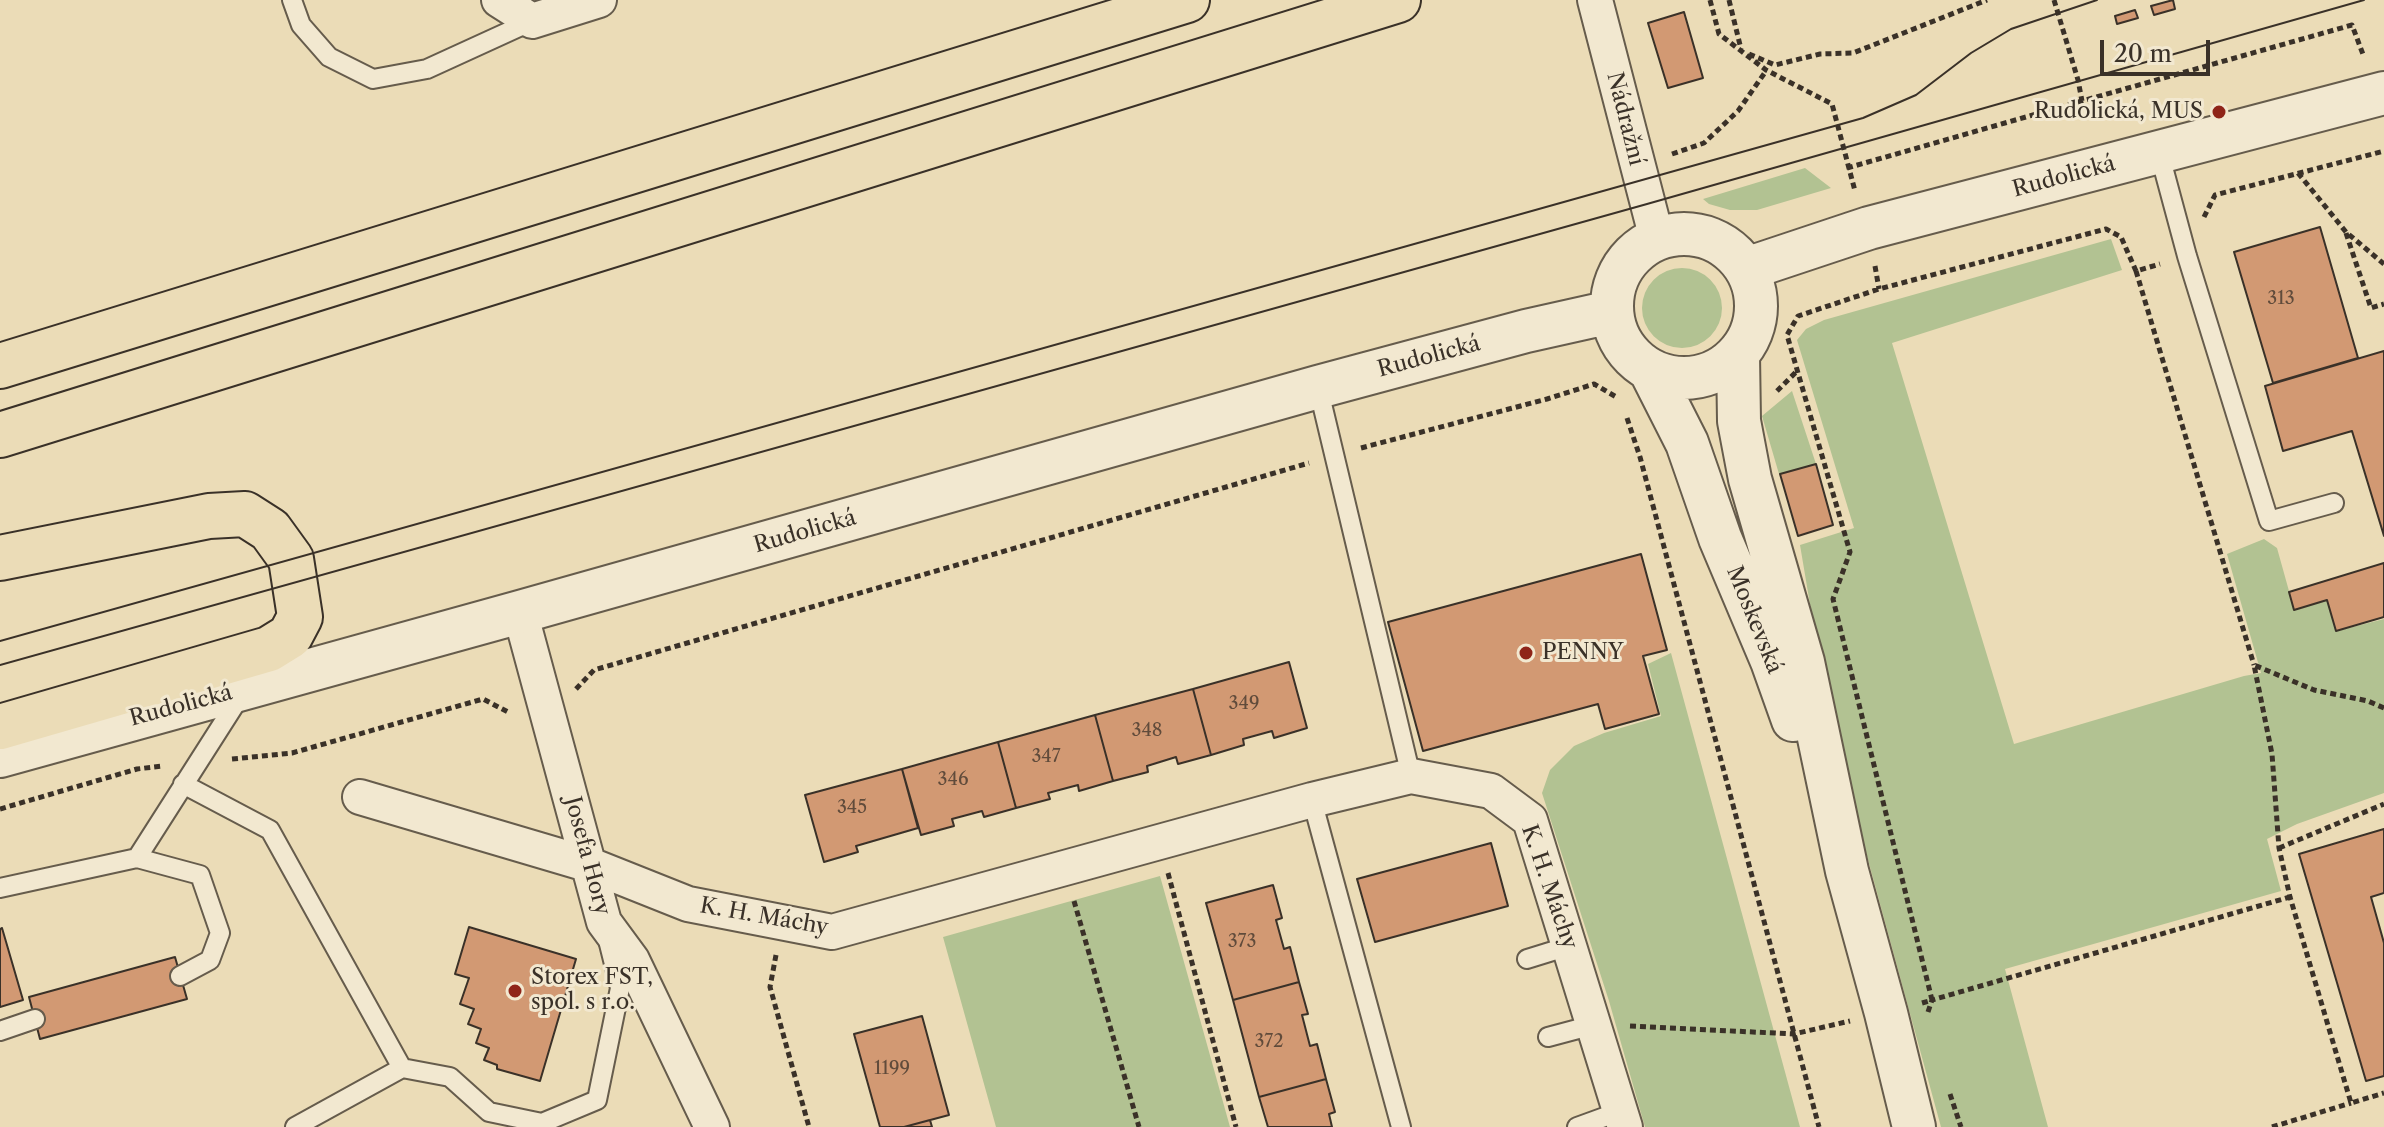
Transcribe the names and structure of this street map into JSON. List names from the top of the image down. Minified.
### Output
{"streets":{"street":["Nádražní","Rudolická","Moskevská","Josefa Hory","K. H. Máchy"]},"crossings":[["Nádražní","Rudolická"],["Nádražní","Moskevská"],["Rudolická","Moskevská"],["Rudolická","Josefa Hory"],["Josefa Hory","K. H. Máchy"]],"places":["Rudolická, MUS","PENNY","Storex FST, spol. s r.o."],"house_numbers":["313","349","348","347","346","345","373","372","1199"],"scale_bar":"20 m"}
